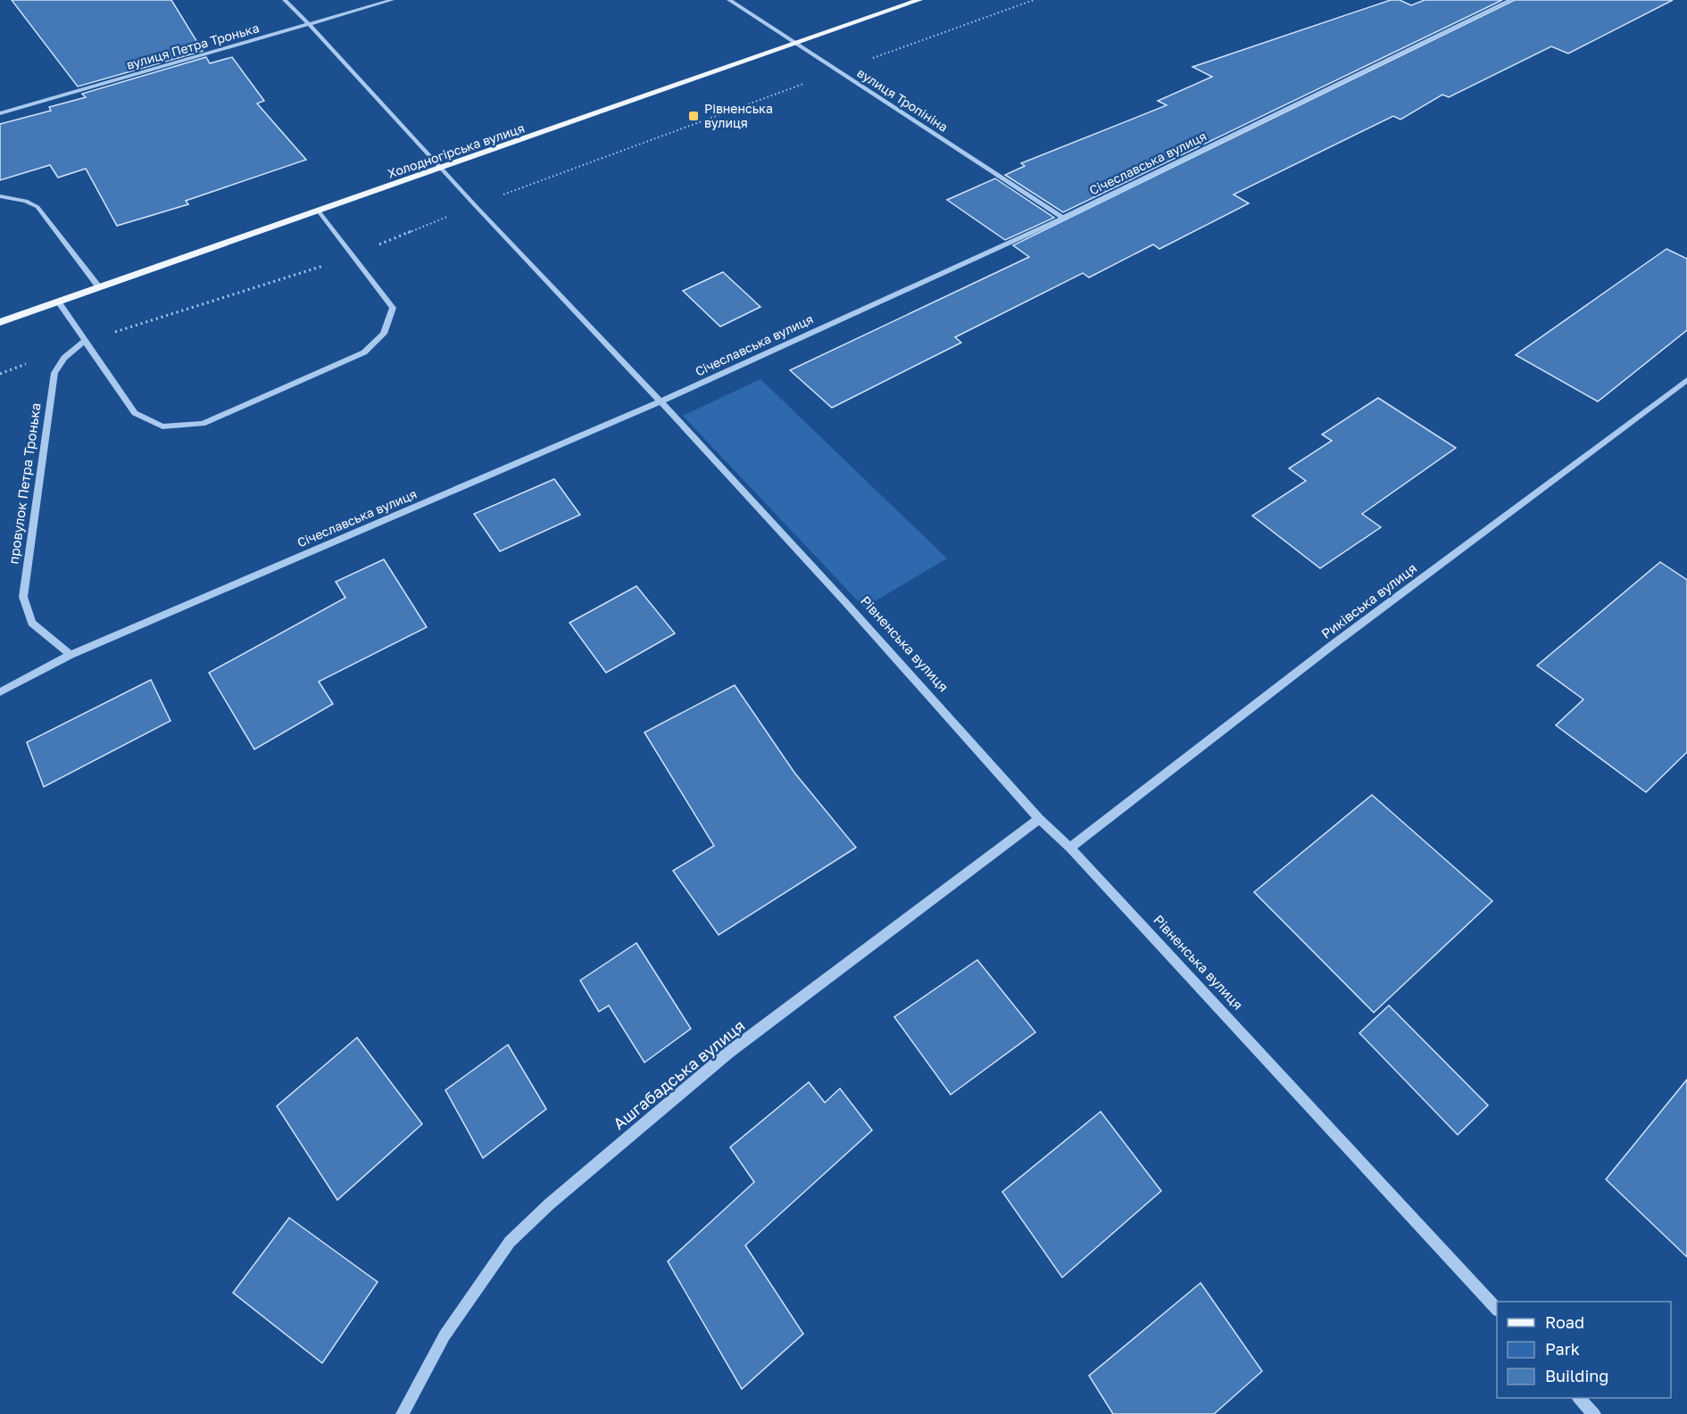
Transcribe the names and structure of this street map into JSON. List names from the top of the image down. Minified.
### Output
{"streets":{"main road":["Холодногірська вулиця"],"street":["вулиця Петра Тронька","вулиця Тропініна","Січеславська вулиця","провулок Петра Тронька","Риківська вулиця","Рівненська вулиця","Ашгабадська вулиця"]},"crossings":[["вулиця Петра Тронька","Рівненська вулиця"],["вулиця Тропініна","Холодногірська вулиця"],["вулиця Тропініна","Січеславська вулиця"],["Холодногірська вулиця","Рівненська вулиця"],["Січеславська вулиця","провулок Петра Тронька"],["Січеславська вулиця","Рівненська вулиця"],["Риківська вулиця","Рівненська вулиця"],["Рівненська вулиця","Ашгабадська вулиця"]],"places":{"transit":["Рівненська вулиця"]},"legend":["Road","Park","Building"]}
